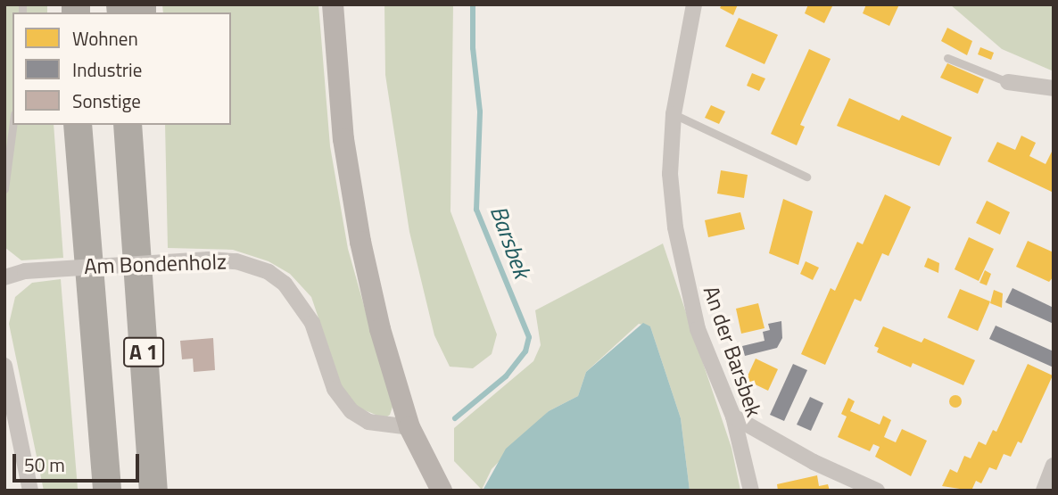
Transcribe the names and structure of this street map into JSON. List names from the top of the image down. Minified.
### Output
{"streets":{"highway":["A 1"],"street":["Am Bondenholz","An der Barsbek"]},"water":["Barsbek"],"legend":["Wohnen","Industrie","Sonstige"],"scale_bar":"50 m"}
